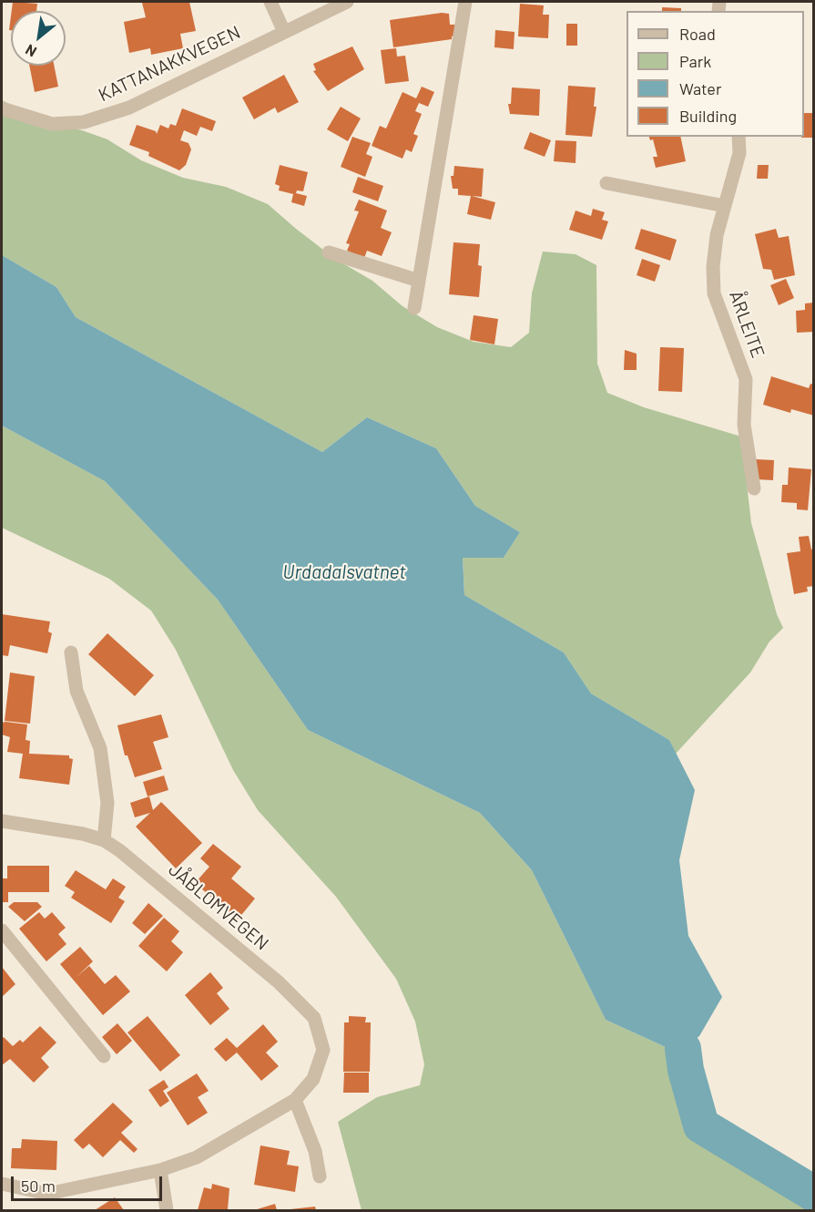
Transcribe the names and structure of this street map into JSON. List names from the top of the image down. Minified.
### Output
{"streets":{"street":["KATTANAKKVEGEN","ÅRLEITE","JÅBLOMVEGEN"]},"water":["Urdadalsvatnet"],"legend":["Road","Park","Water","Building"],"scale_bar":"50 m","north":"bottom left"}
